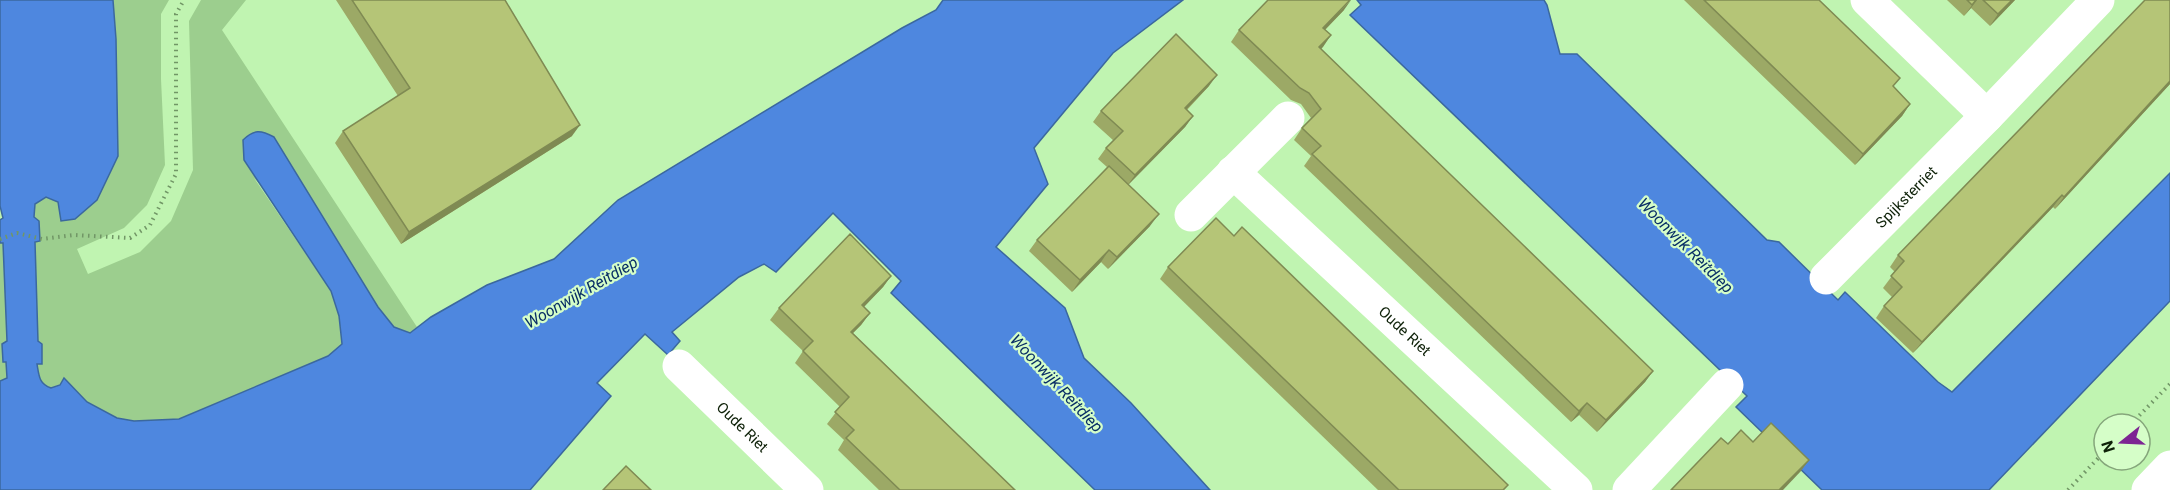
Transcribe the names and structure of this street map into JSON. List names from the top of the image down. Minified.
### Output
{"streets":{"street":["Spijksterriet","Oude Riet"]},"water":["Woonwijk Reitdiep"],"north":"left"}
